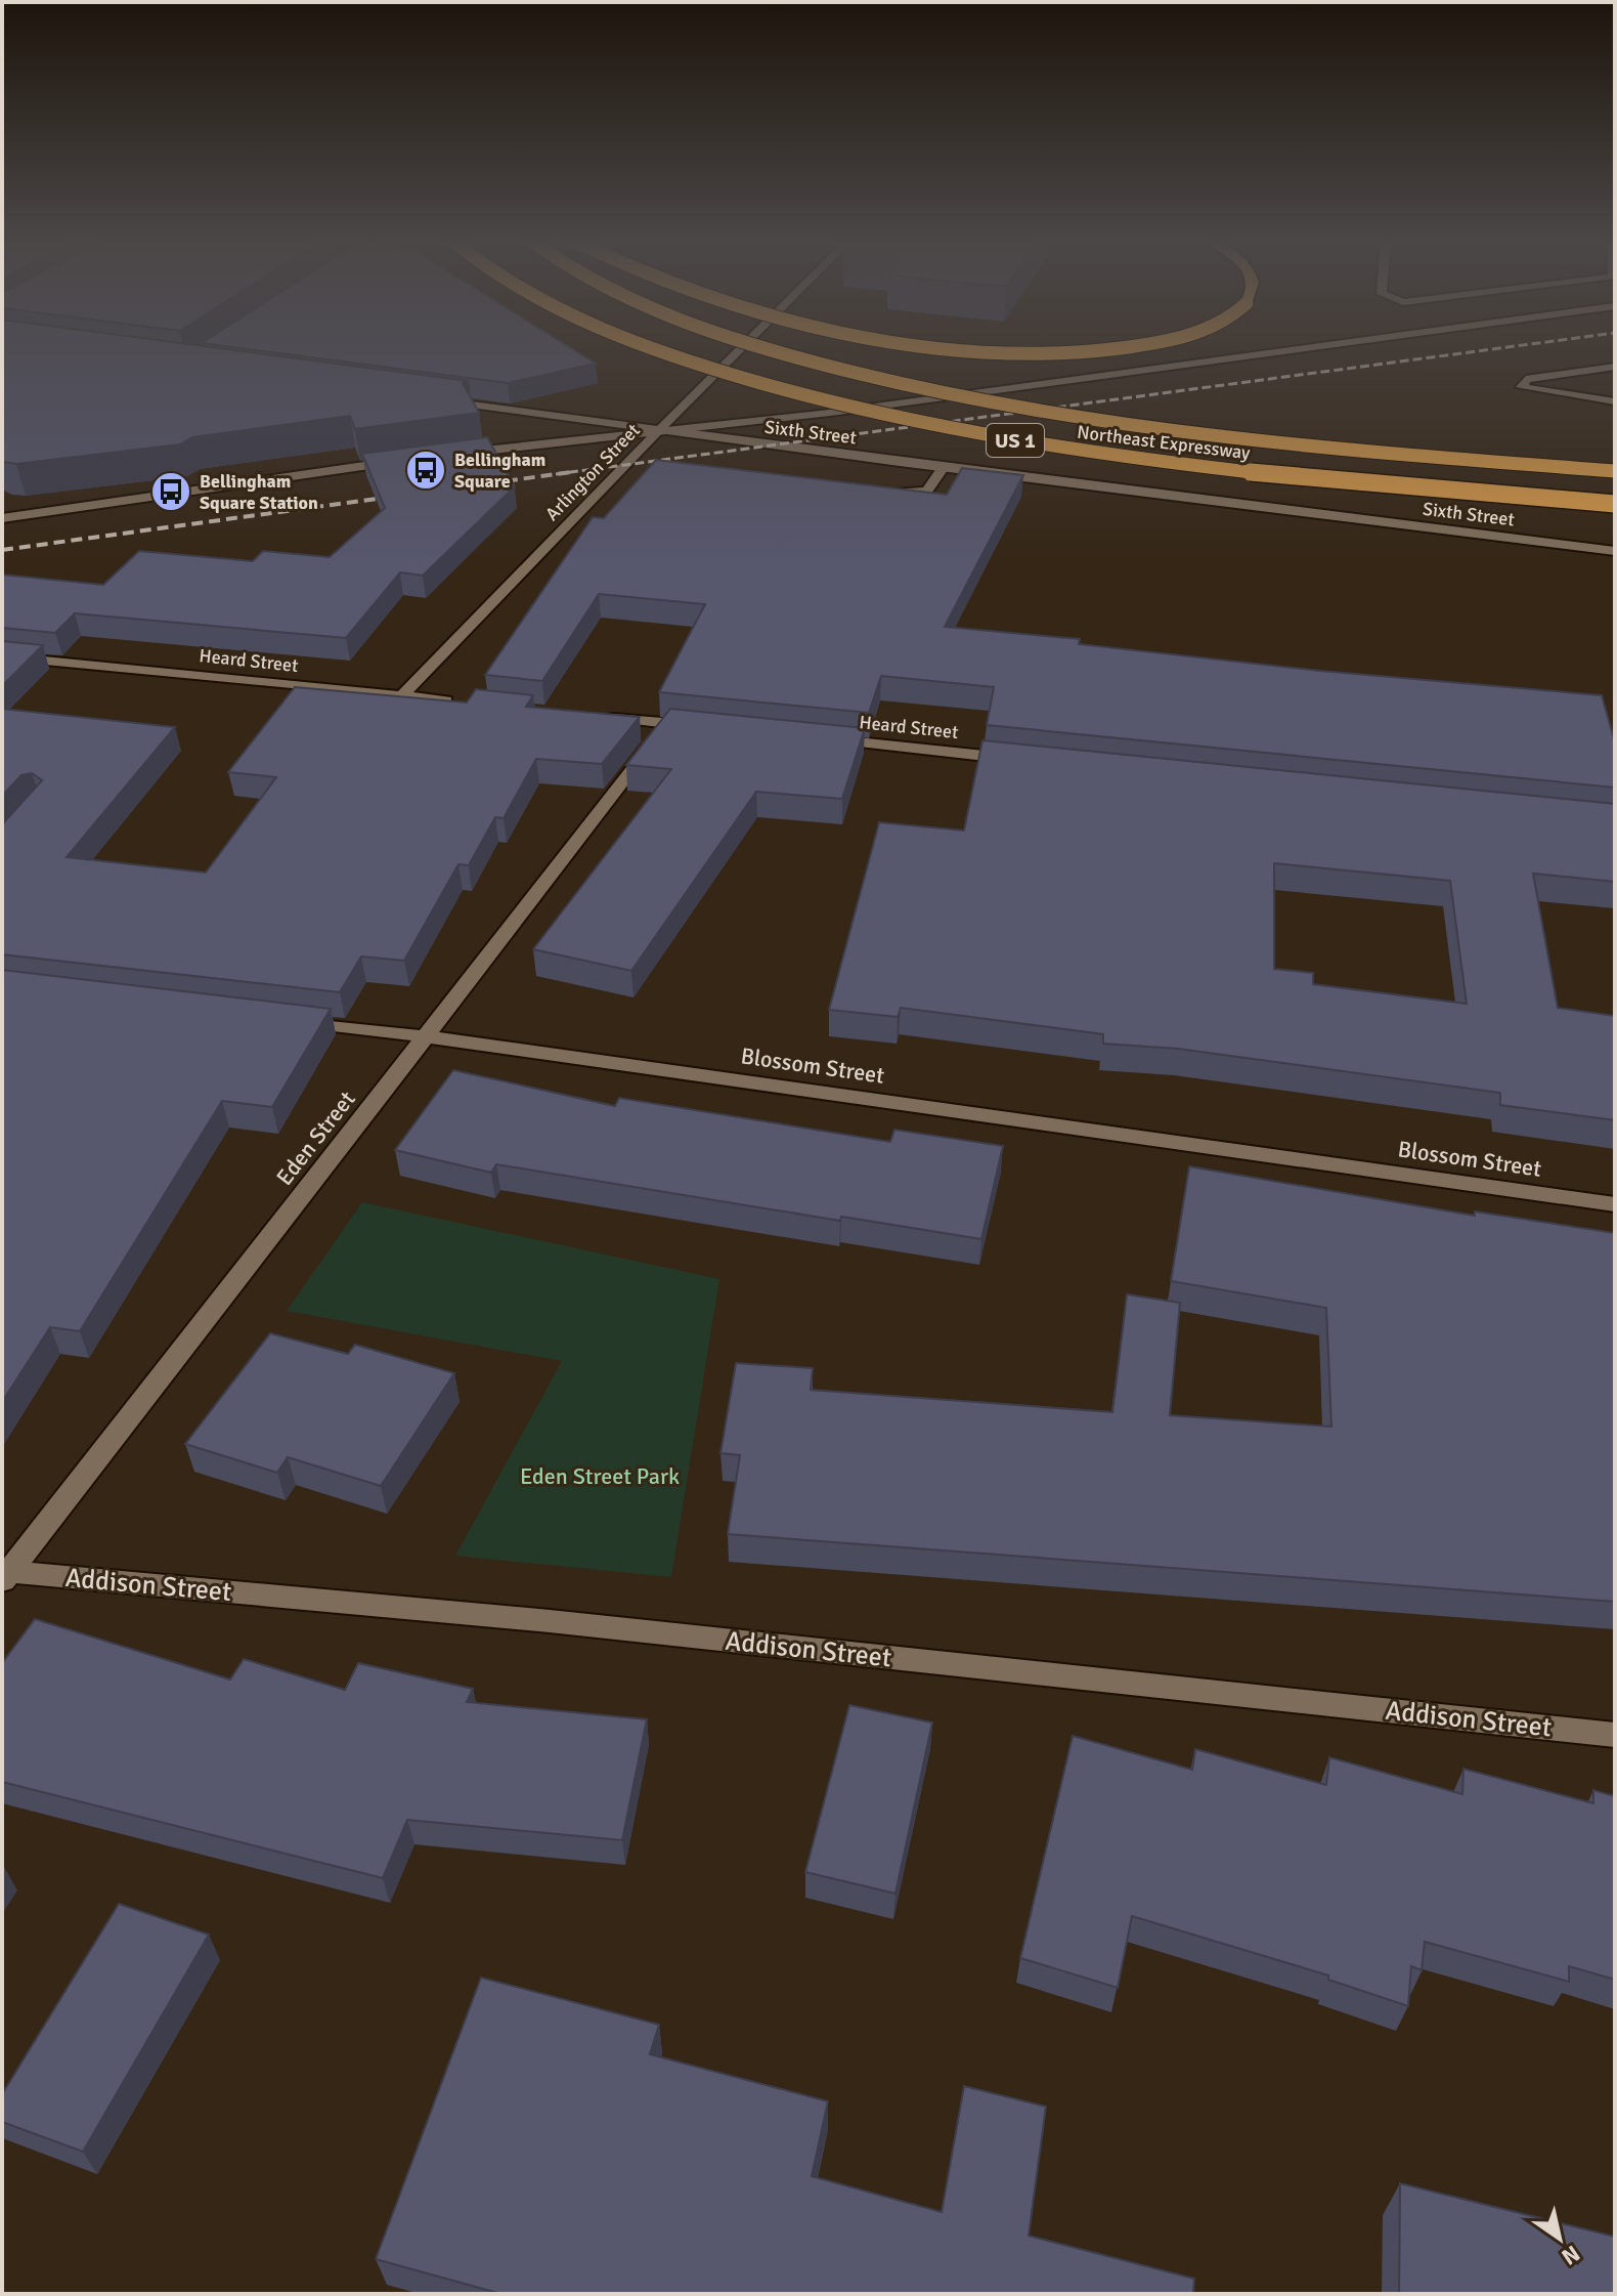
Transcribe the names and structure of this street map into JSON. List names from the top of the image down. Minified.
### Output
{"streets":{"highway":["US 1","Northeast Expressway"],"street":["Sixth Street","Arlington Street","Heard Street","Blossom Street","Eden Street","Addison Street"]},"crossings":[["Sixth Street","Arlington Street"],["Arlington Street","Heard Street"],["Blossom Street","Eden Street"],["Eden Street","Addison Street"]],"parks":["Eden Street Park"],"places":{"bus stop":["Bellingham Square","Bellingham Square Station"]},"north":"bottom right"}
